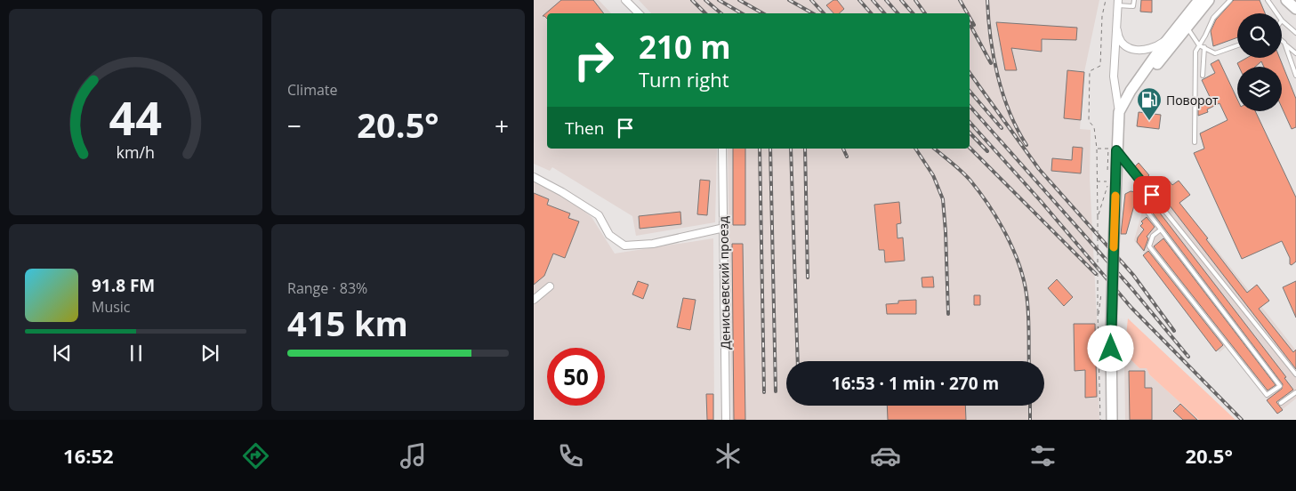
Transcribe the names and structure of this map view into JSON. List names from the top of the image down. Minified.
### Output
{"streets":{"street":["Денисьевский проезд"]},"places":{"fuel station":["Поворот"]},"page":{"tile":["Climate",["Range · 83%","415 km"]],"turn":["210 m","Turn right"],"heat":["−","20.5°","+"],"then":"Then","song":["91.8 FM","Music"],"limit":"50","trip":"16:53 · 1 min · 270 m","tabs":["16:52","20.5°"],"gauge":["44","km/h"]}}
